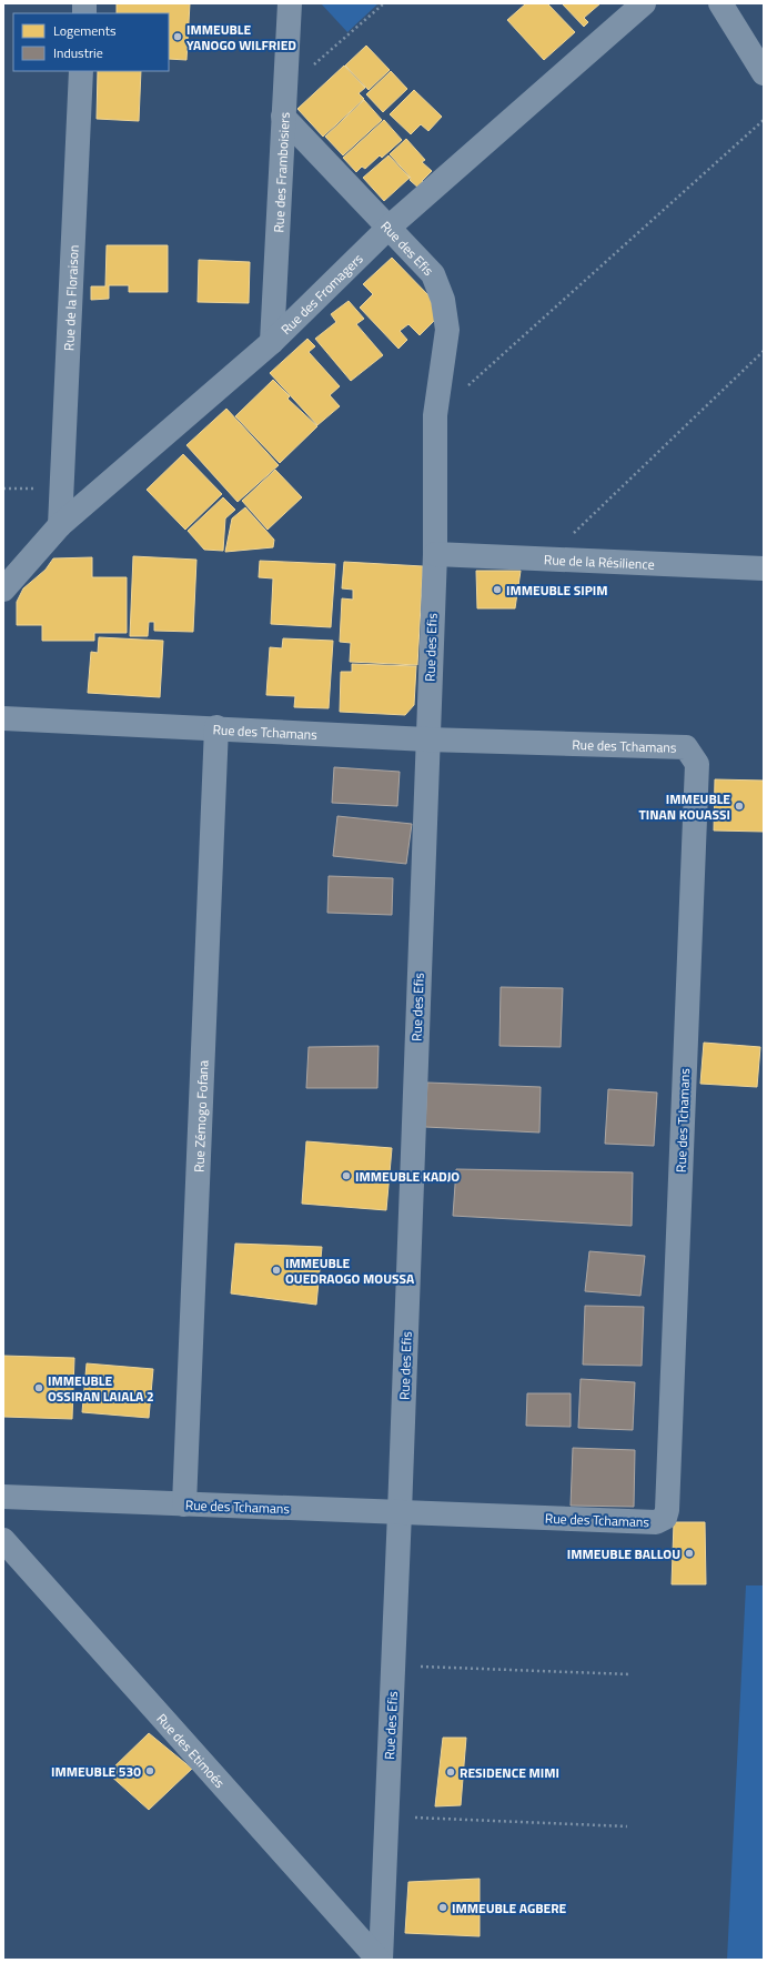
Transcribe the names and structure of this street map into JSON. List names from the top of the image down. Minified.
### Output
{"streets":{"street":["Rue des Framboisiers","Rue des Efis","Rue des Fromagers","Rue de la Floraison","Rue de la Résilience","Rue des Tchamans","Rue Zémogo Fofana","Rue des Etimoés"]},"crossings":[["Rue des Framboisiers","Rue des Efis"],["Rue des Framboisiers","Rue des Fromagers"],["Rue des Efis","Rue des Fromagers"],["Rue des Efis","Rue de la Résilience"],["Rue des Efis","Rue des Tchamans"],["Rue des Efis","Rue des Etimoés"],["Rue des Fromagers","Rue de la Floraison"],["Rue des Tchamans","Rue Zémogo Fofana"]],"places":["IMMEUBLE YANOGO WILFRIED","IMMEUBLE SIPIM","IMMEUBLE TINAN KOUASSI","IMMEUBLE KADJO","IMMEUBLE OUEDRAOGO MOUSSA","IMMEUBLE OSSIRAN LAIALA 2","IMMEUBLE BALLOU","IMMEUBLE 530","RESIDENCE MIMI","IMMEUBLE AGBERE"],"legend":["Logements","Industrie"]}
